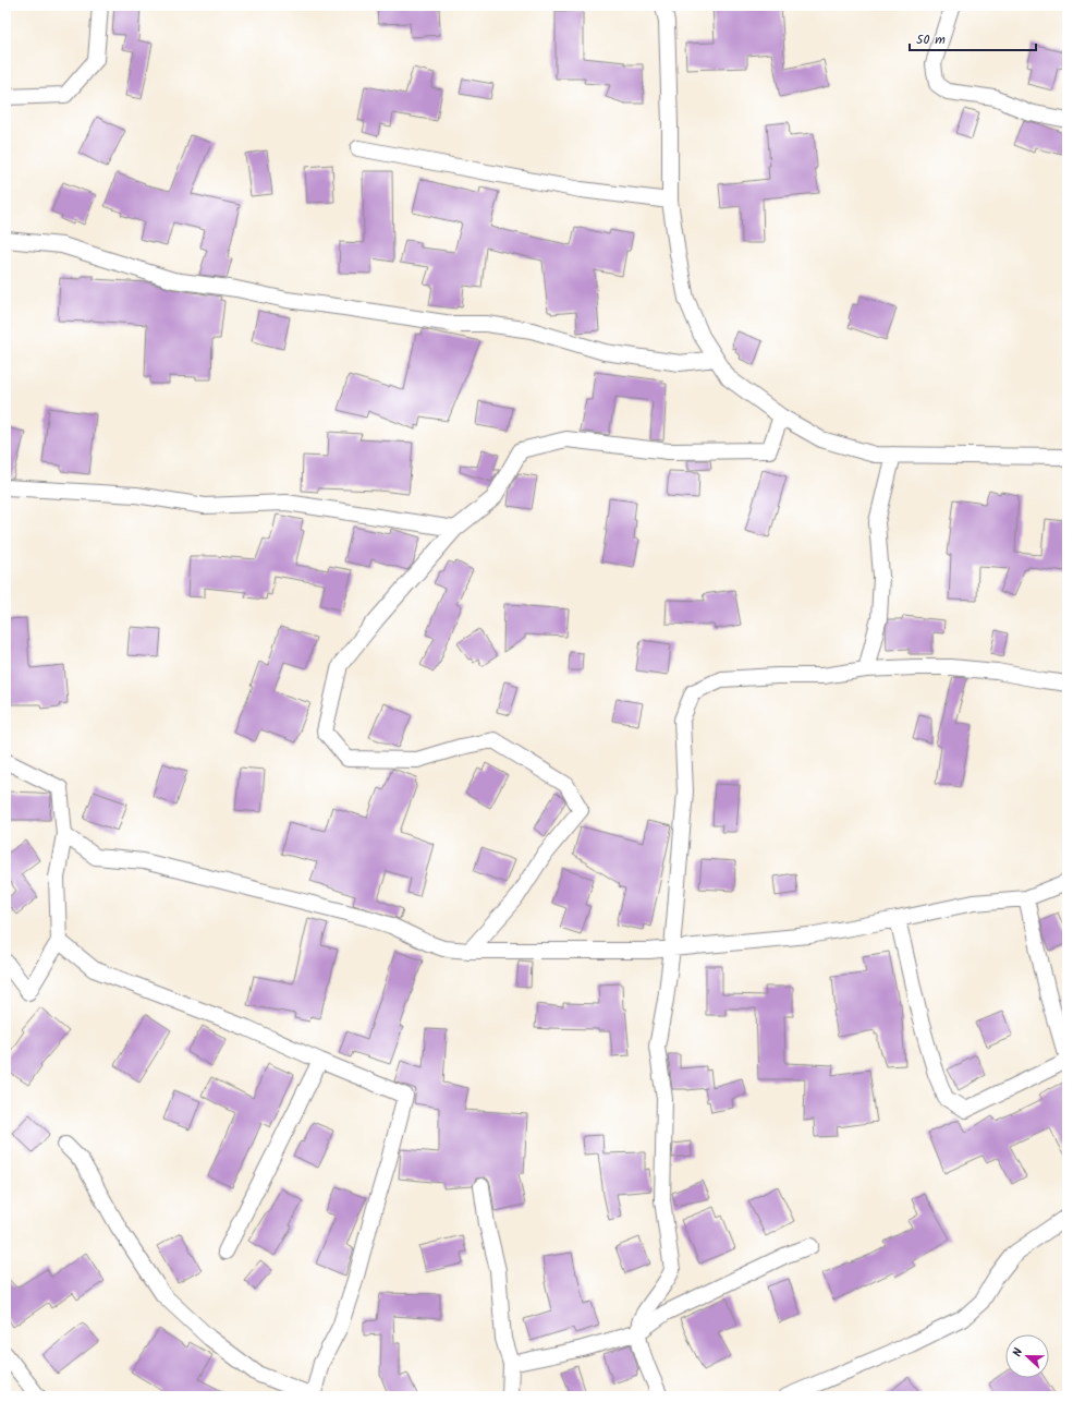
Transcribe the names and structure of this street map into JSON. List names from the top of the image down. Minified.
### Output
{"scale_bar":"50 m","north":"left"}
